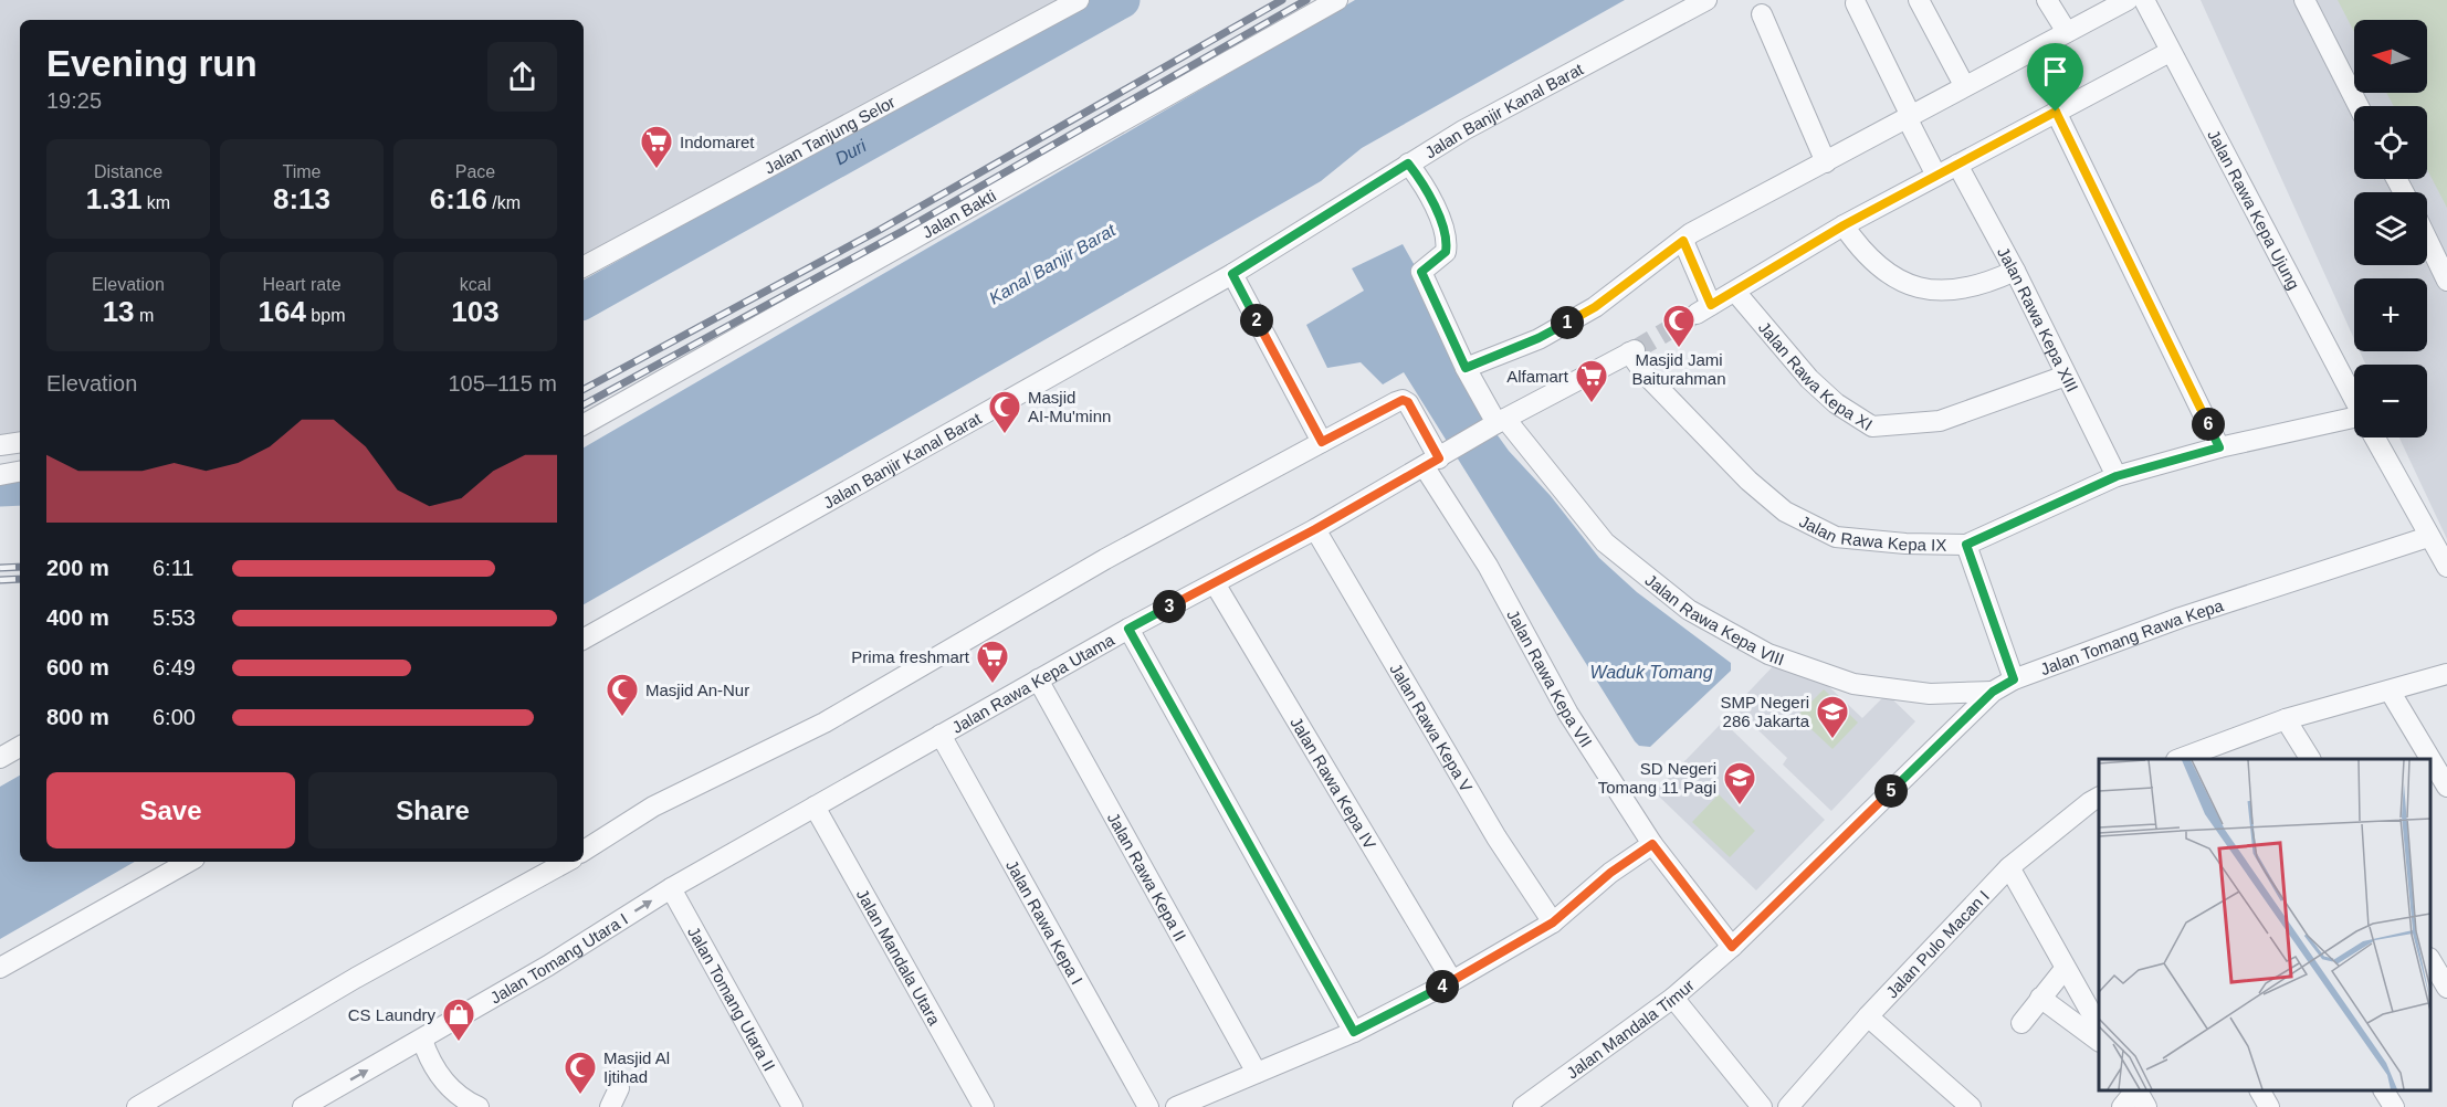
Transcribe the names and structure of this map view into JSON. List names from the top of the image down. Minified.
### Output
{"streets":{"street":["Jalan Banjir Kanal Barat","Jalan Tanjung Selor","Jalan Rawa Kepa Ujung","Jalan Bakti","Jalan Rawa Kepa XIII","Jalan Rawa Kepa XI","Jalan Rawa Kepa IX","Jalan Rawa Kepa VIII","Jalan Tomang Rawa Kepa","Jalan Rawa Kepa VII","Jalan Rawa Kepa Utama","Jalan Rawa Kepa V","Jalan Rawa Kepa IV","Jalan Rawa Kepa II","Jalan Rawa Kepa I","Jalan Pulo Macan I","Jalan Mandala Utara","Jalan Tomang Utara I","Jalan Tomang Utara II","Jalan Mandala Timur"]},"crossings":[["Jalan Banjir Kanal Barat","Jalan Rawa Kepa VIII"],["Jalan Rawa Kepa Ujung","Jalan Tomang Rawa Kepa"],["Jalan Rawa Kepa XIII","Jalan Rawa Kepa XI"],["Jalan Rawa Kepa XIII","Jalan Rawa Kepa IX"],["Jalan Rawa Kepa IX","Jalan Rawa Kepa Utama"],["Jalan Rawa Kepa VIII","Jalan Tomang Rawa Kepa"],["Jalan Rawa Kepa VIII","Jalan Rawa Kepa Utama"],["Jalan Tomang Rawa Kepa","Jalan Rawa Kepa VII"],["Jalan Tomang Rawa Kepa","Jalan Mandala Timur"],["Jalan Rawa Kepa VII","Jalan Rawa Kepa Utama"],["Jalan Rawa Kepa VII","Jalan Mandala Timur"],["Jalan Rawa Kepa Utama","Jalan Rawa Kepa V"],["Jalan Rawa Kepa Utama","Jalan Rawa Kepa IV"],["Jalan Rawa Kepa Utama","Jalan Rawa Kepa II"],["Jalan Rawa Kepa Utama","Jalan Rawa Kepa I"],["Jalan Rawa Kepa Utama","Jalan Mandala Utara"],["Jalan Rawa Kepa Utama","Jalan Tomang Utara I"],["Jalan Mandala Utara","Jalan Tomang Utara I"],["Jalan Tomang Utara I","Jalan Tomang Utara II"]],"water":["Duri","Kanal Banjir Barat","Waduk Tomang"],"places":{"supermarket":["Indomaret","Alfamart","Prima freshmart"],"mosque":["Masjid Jami Baiturahman","Masjid AI-Mu'minn","Masjid An-Nur","Masjid Al Ijtihad"],"school or university":["SMP Negeri 286 Jakarta","SD Negeri Tomang 11 Pagi"],"shop":["CS Laundry"]},"north":"left","page":{"map_buttons":["+","−"],"heading":["Evening run","19:25"],"stats":[["Distance","1.31 km"],["Time","8:13"],["Pace","6:16 /km"],["Elevation","13 m"],["Heart rate","164 bpm"],["kcal","103"]],"pins":["2","1","6","3","5","4"],"chart":["Elevation","105–115 m"],"list":[{"name":"200 m","note":"6:11"},{"name":"400 m","note":"5:53"},{"name":"600 m","note":"6:49"},{"name":"800 m","note":"6:00"}],"buttons":["Save","Share"]}}
